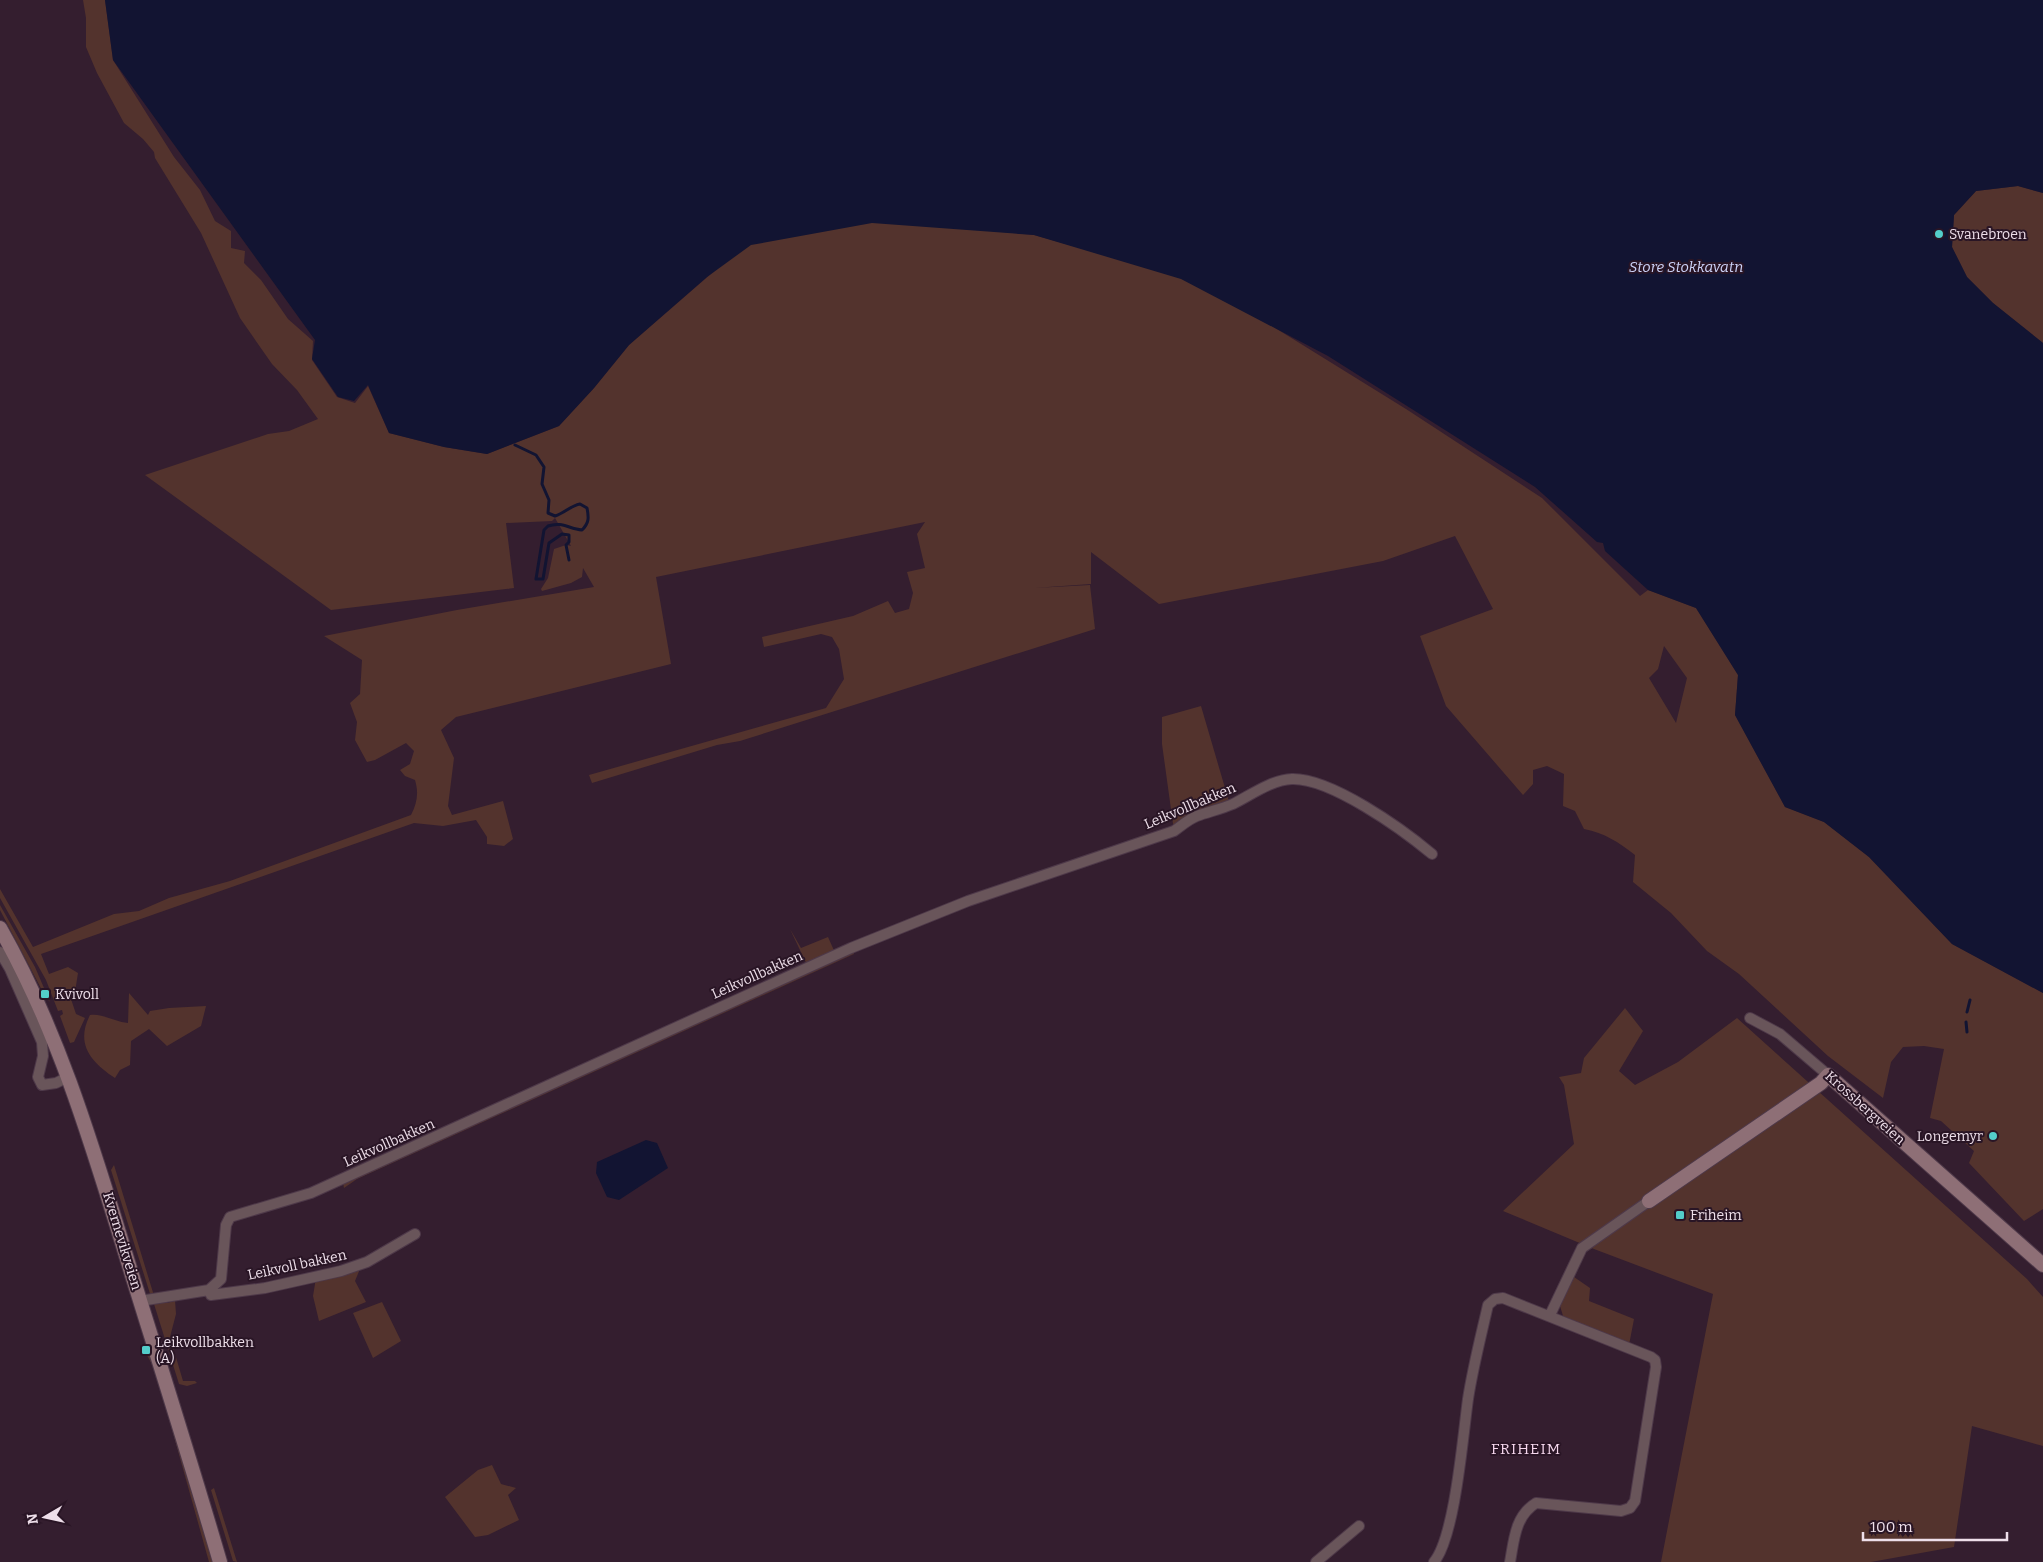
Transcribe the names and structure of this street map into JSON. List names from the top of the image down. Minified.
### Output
{"streets":{"main road":["Krossbergveien","Kvernevikveien"],"street":["Leikvollbakken","Leikvoll bakken"]},"crossings":[["Leikvollbakken","Leikvoll bakken"]],"districts":["FRIHEIM"],"water":["Store Stokkavatn"],"places":{"other":["Svanebroen","Longemyr"],"transit":["Kvivoll","Friheim","Leikvollbakken (A)"]},"scale_bar":"100 m","north":"left"}
